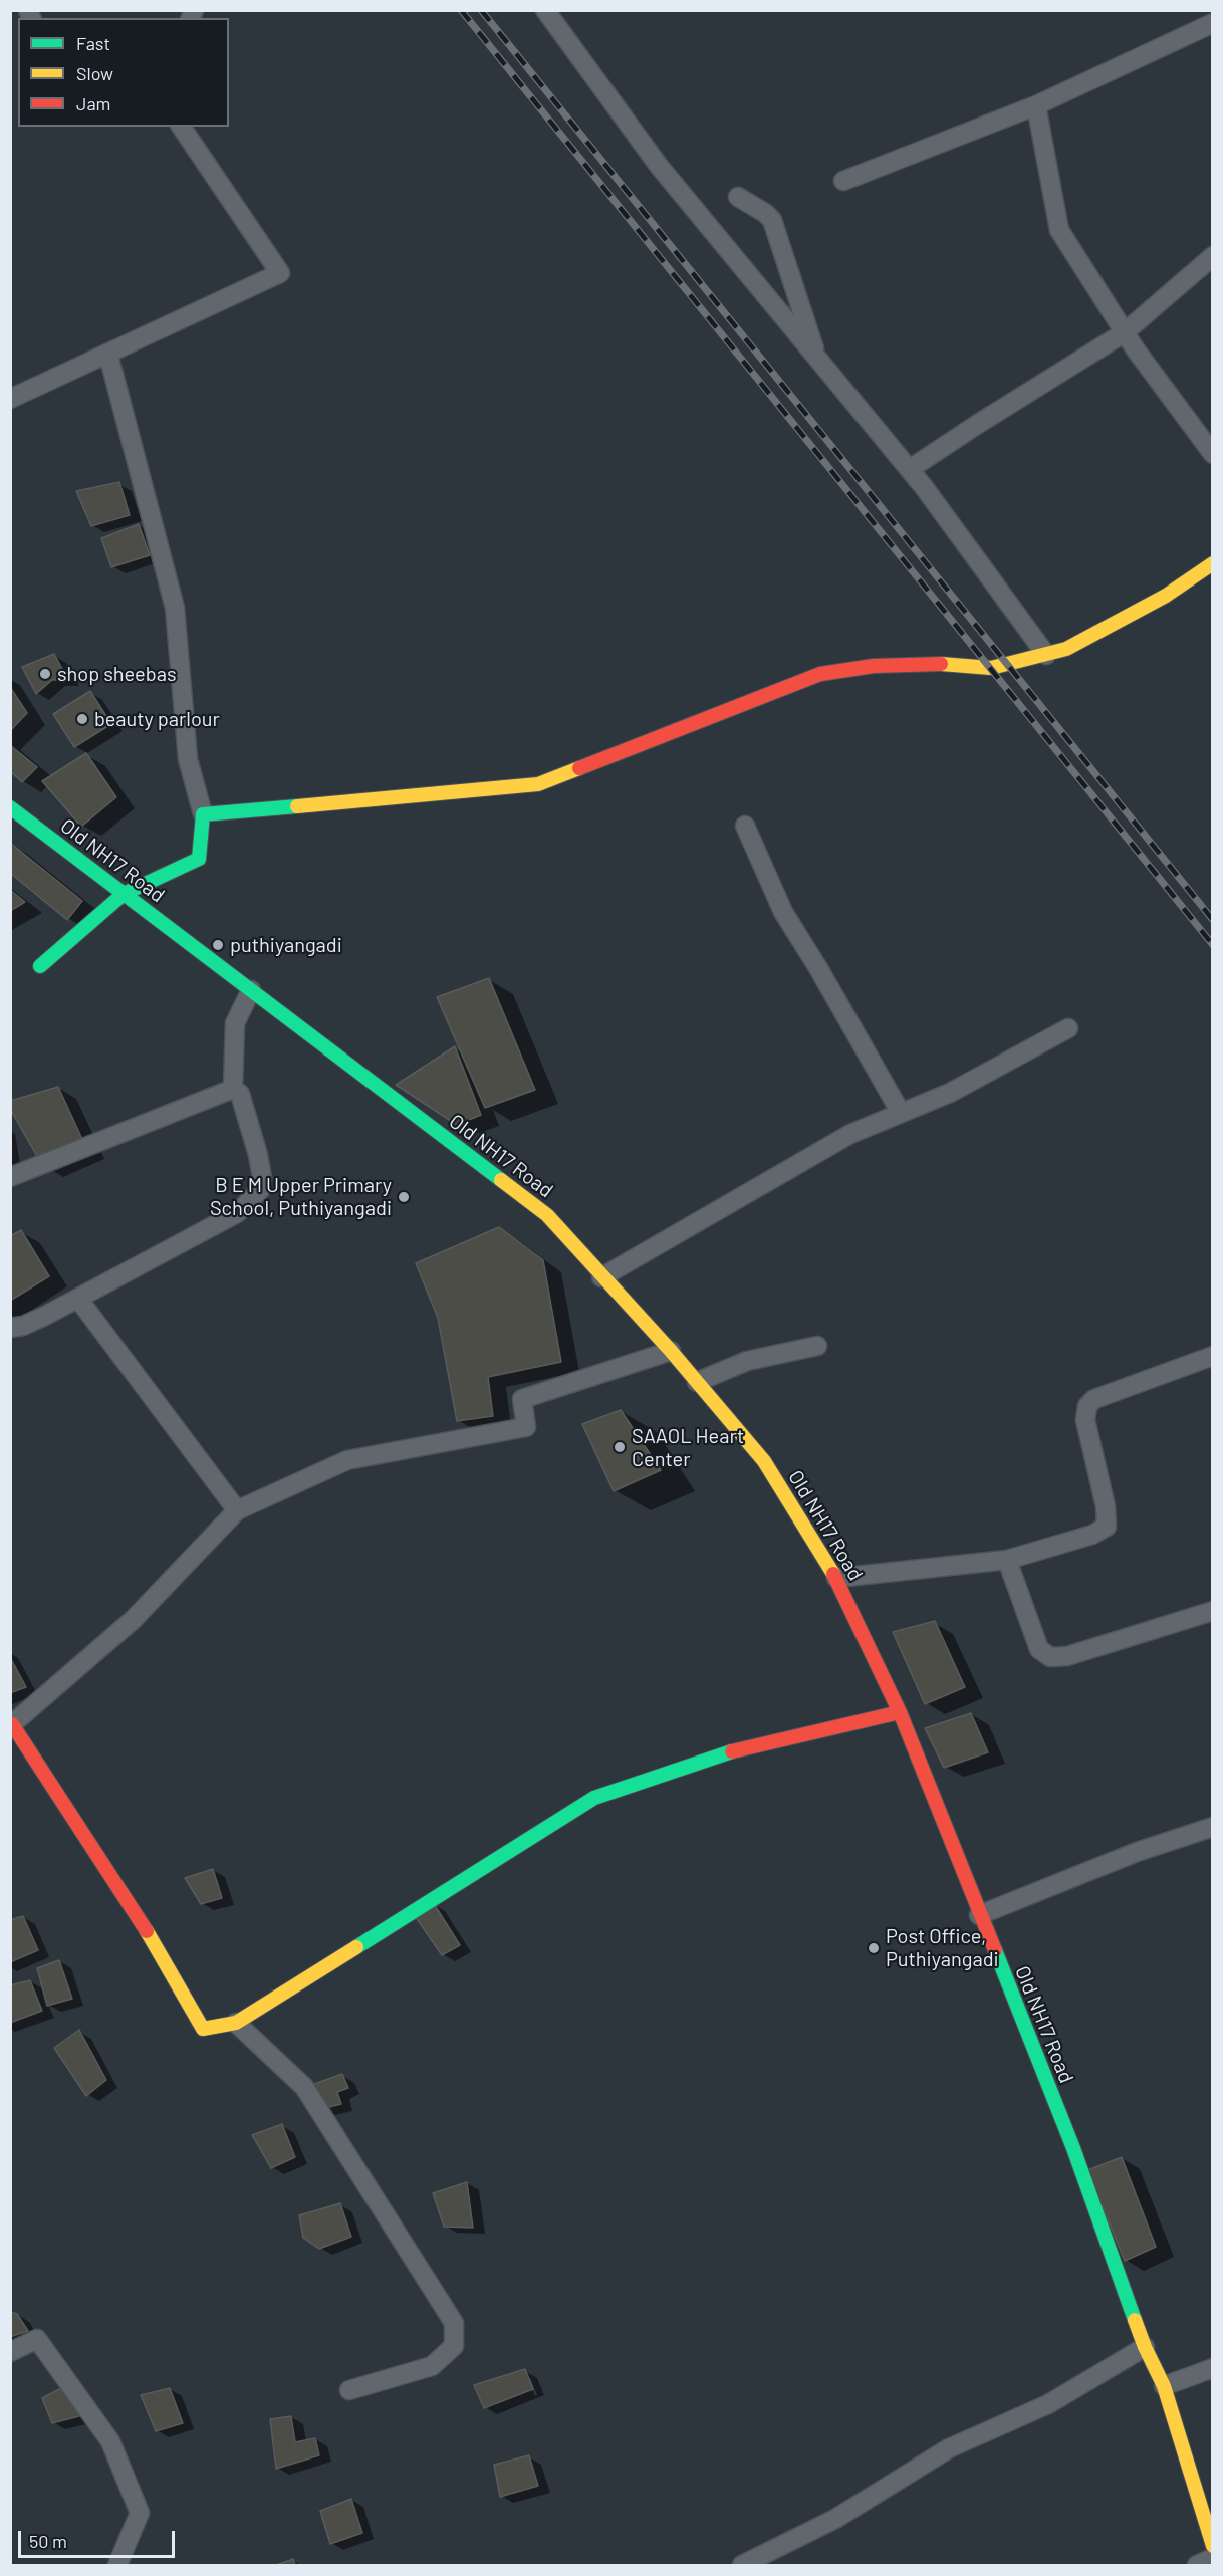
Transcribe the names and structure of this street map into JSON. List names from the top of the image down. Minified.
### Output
{"streets":{"street":["Old NH17 Road"]},"places":["shop sheebas","beauty parlour","puthiyangadi","B E M Upper Primary School, Puthiyangadi","SAAOL Heart Center","Post Office, Puthiyangadi"],"legend":["Fast","Slow","Jam"],"scale_bar":"50 m"}
